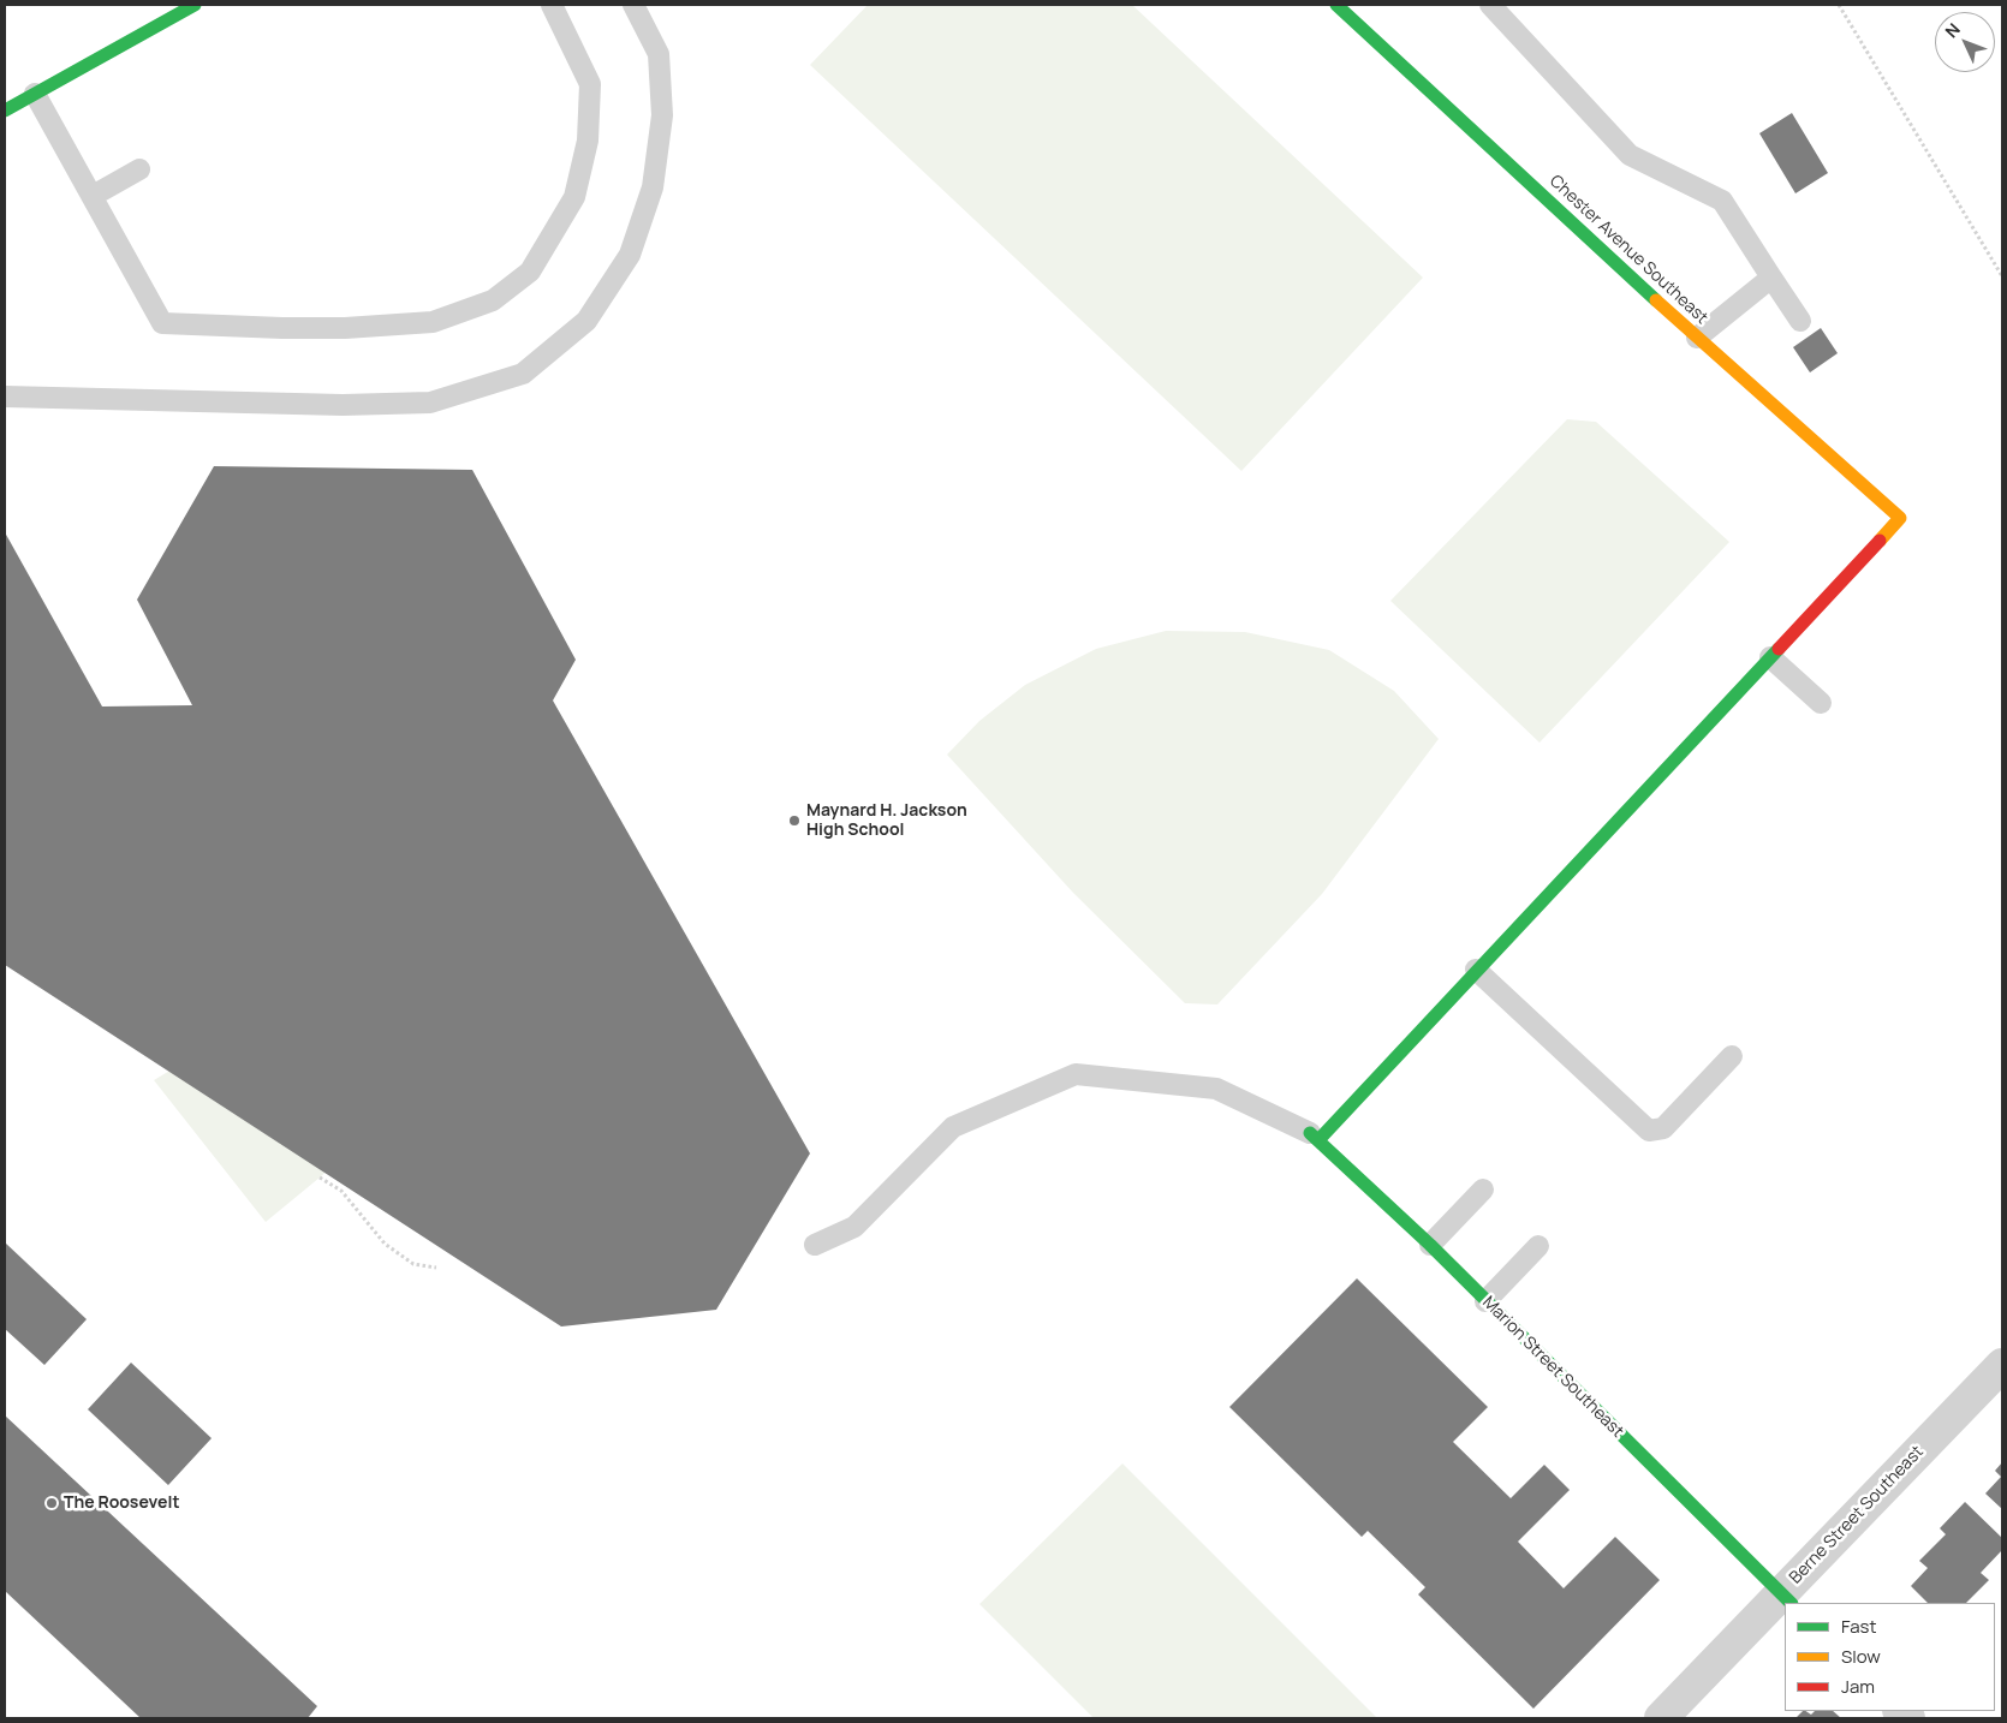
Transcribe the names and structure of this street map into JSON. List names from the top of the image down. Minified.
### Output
{"streets":{"street":["Chester Avenue Southeast","Marion Street Southeast","Berne Street Southeast"]},"crossings":[["Marion Street Southeast","Berne Street Southeast"]],"places":["Maynard H. Jackson High School","The Roosevelt"],"legend":["Fast","Slow","Jam"],"north":"top left"}
